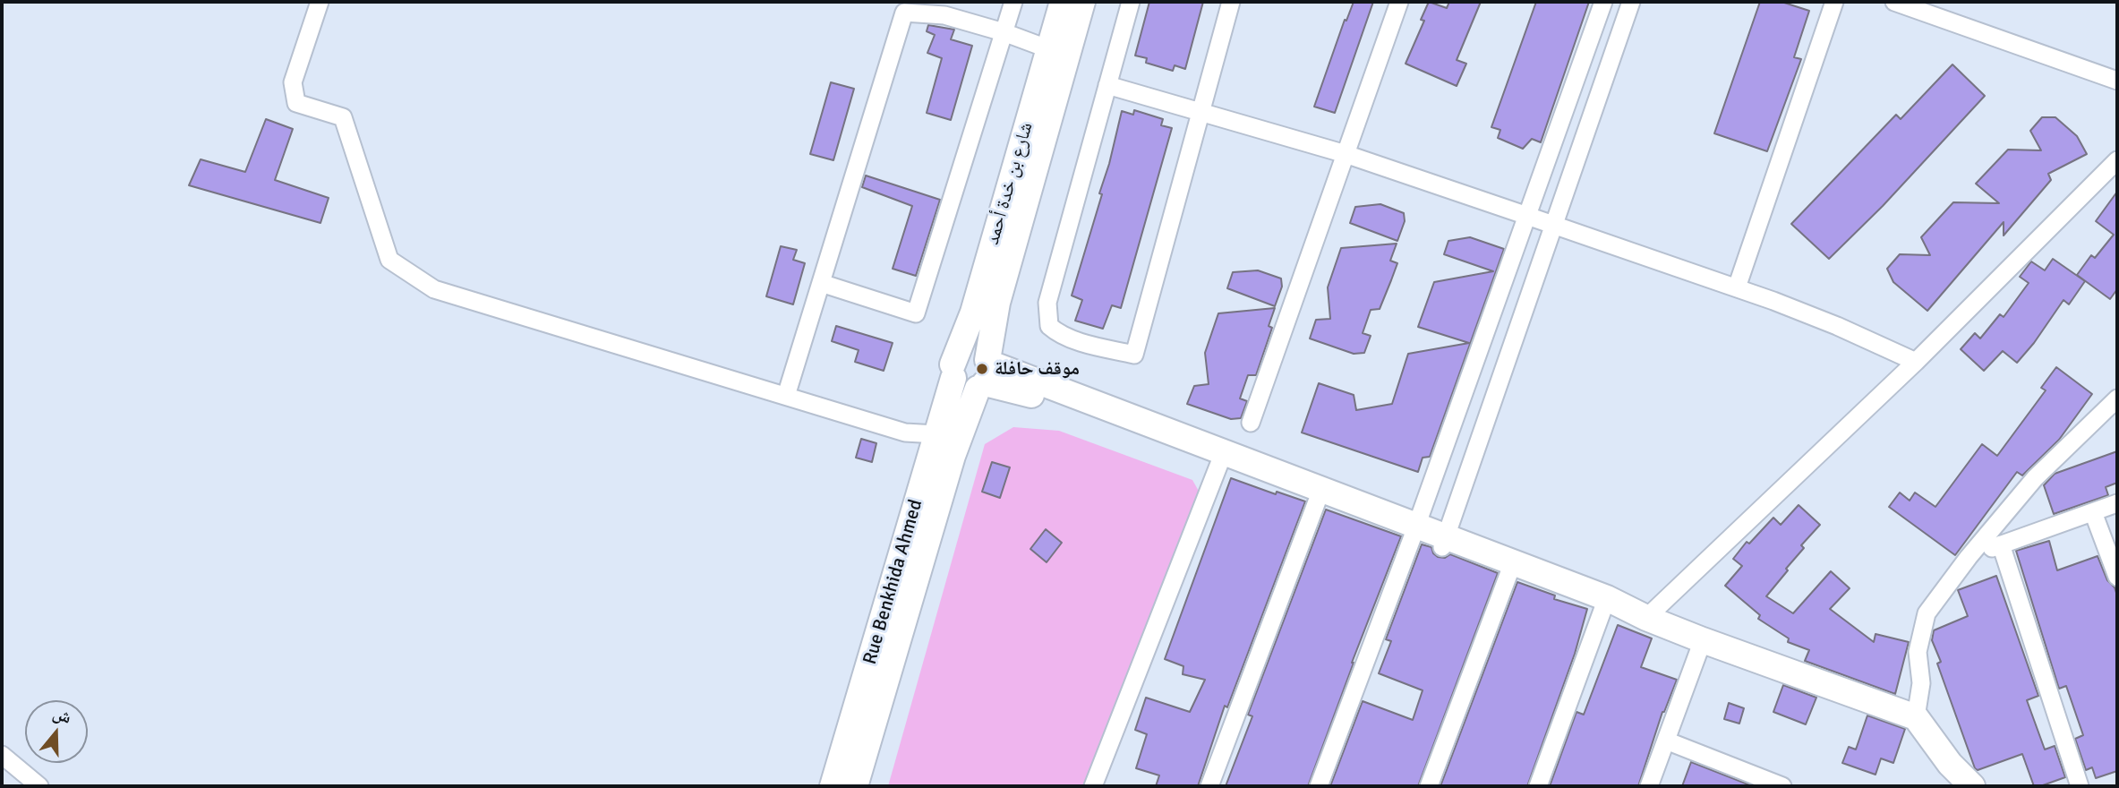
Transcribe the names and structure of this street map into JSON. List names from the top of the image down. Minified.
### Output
{"streets":{"main road":["شارع بن خدة أحمد","Rue Benkhida Ahmed"]},"crossings":[["شارع بن خدة أحمد","Rue Benkhida Ahmed"]],"places":["موقف حافلة"],"north":"top"}
